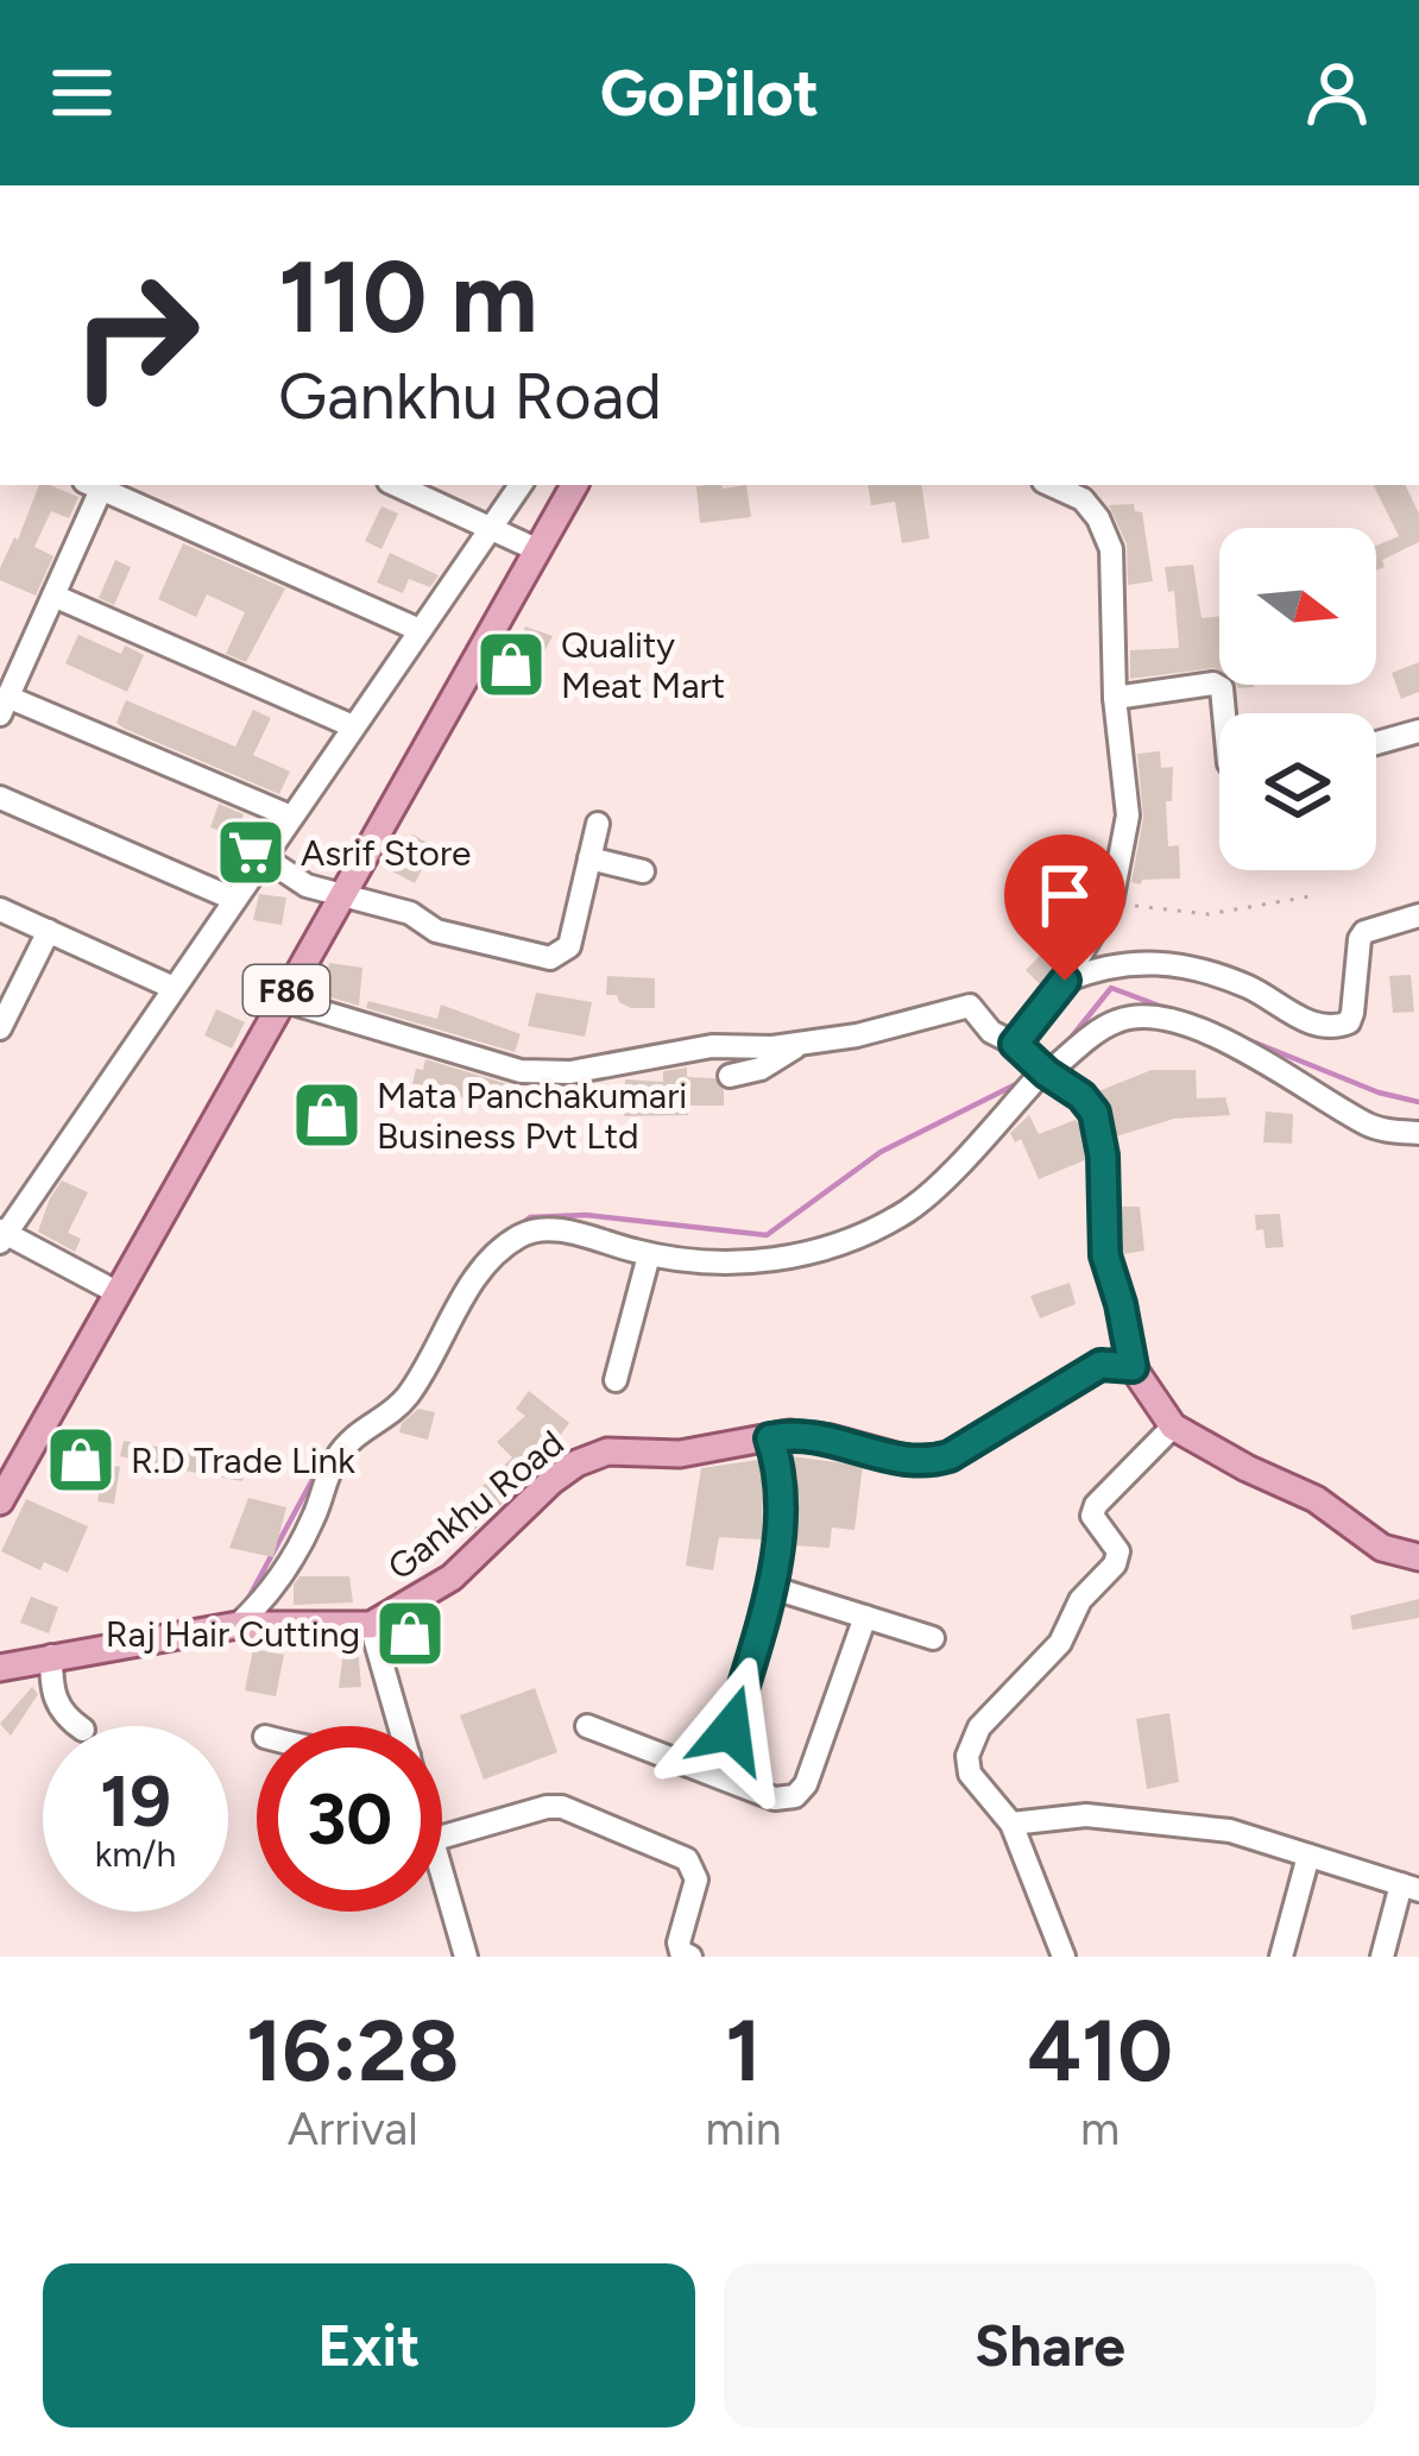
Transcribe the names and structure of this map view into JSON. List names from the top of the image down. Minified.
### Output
{"streets":{"main road":["F86","Gankhu Road"]},"places":{"shop":["Quality Meat Mart","Mata Panchakumari Business Pvt Ltd","R.D Trade Link","Raj Hair Cutting"],"supermarket":["Asrif Store"]},"north":"right","page":{"header":"GoPilot","turn":["110 m","Gankhu Road"],"speed":"19 km/h","limit":"30","eta":["16:28","Arrival","1","min","410","m"],"buttons":["Exit","Share"]}}
